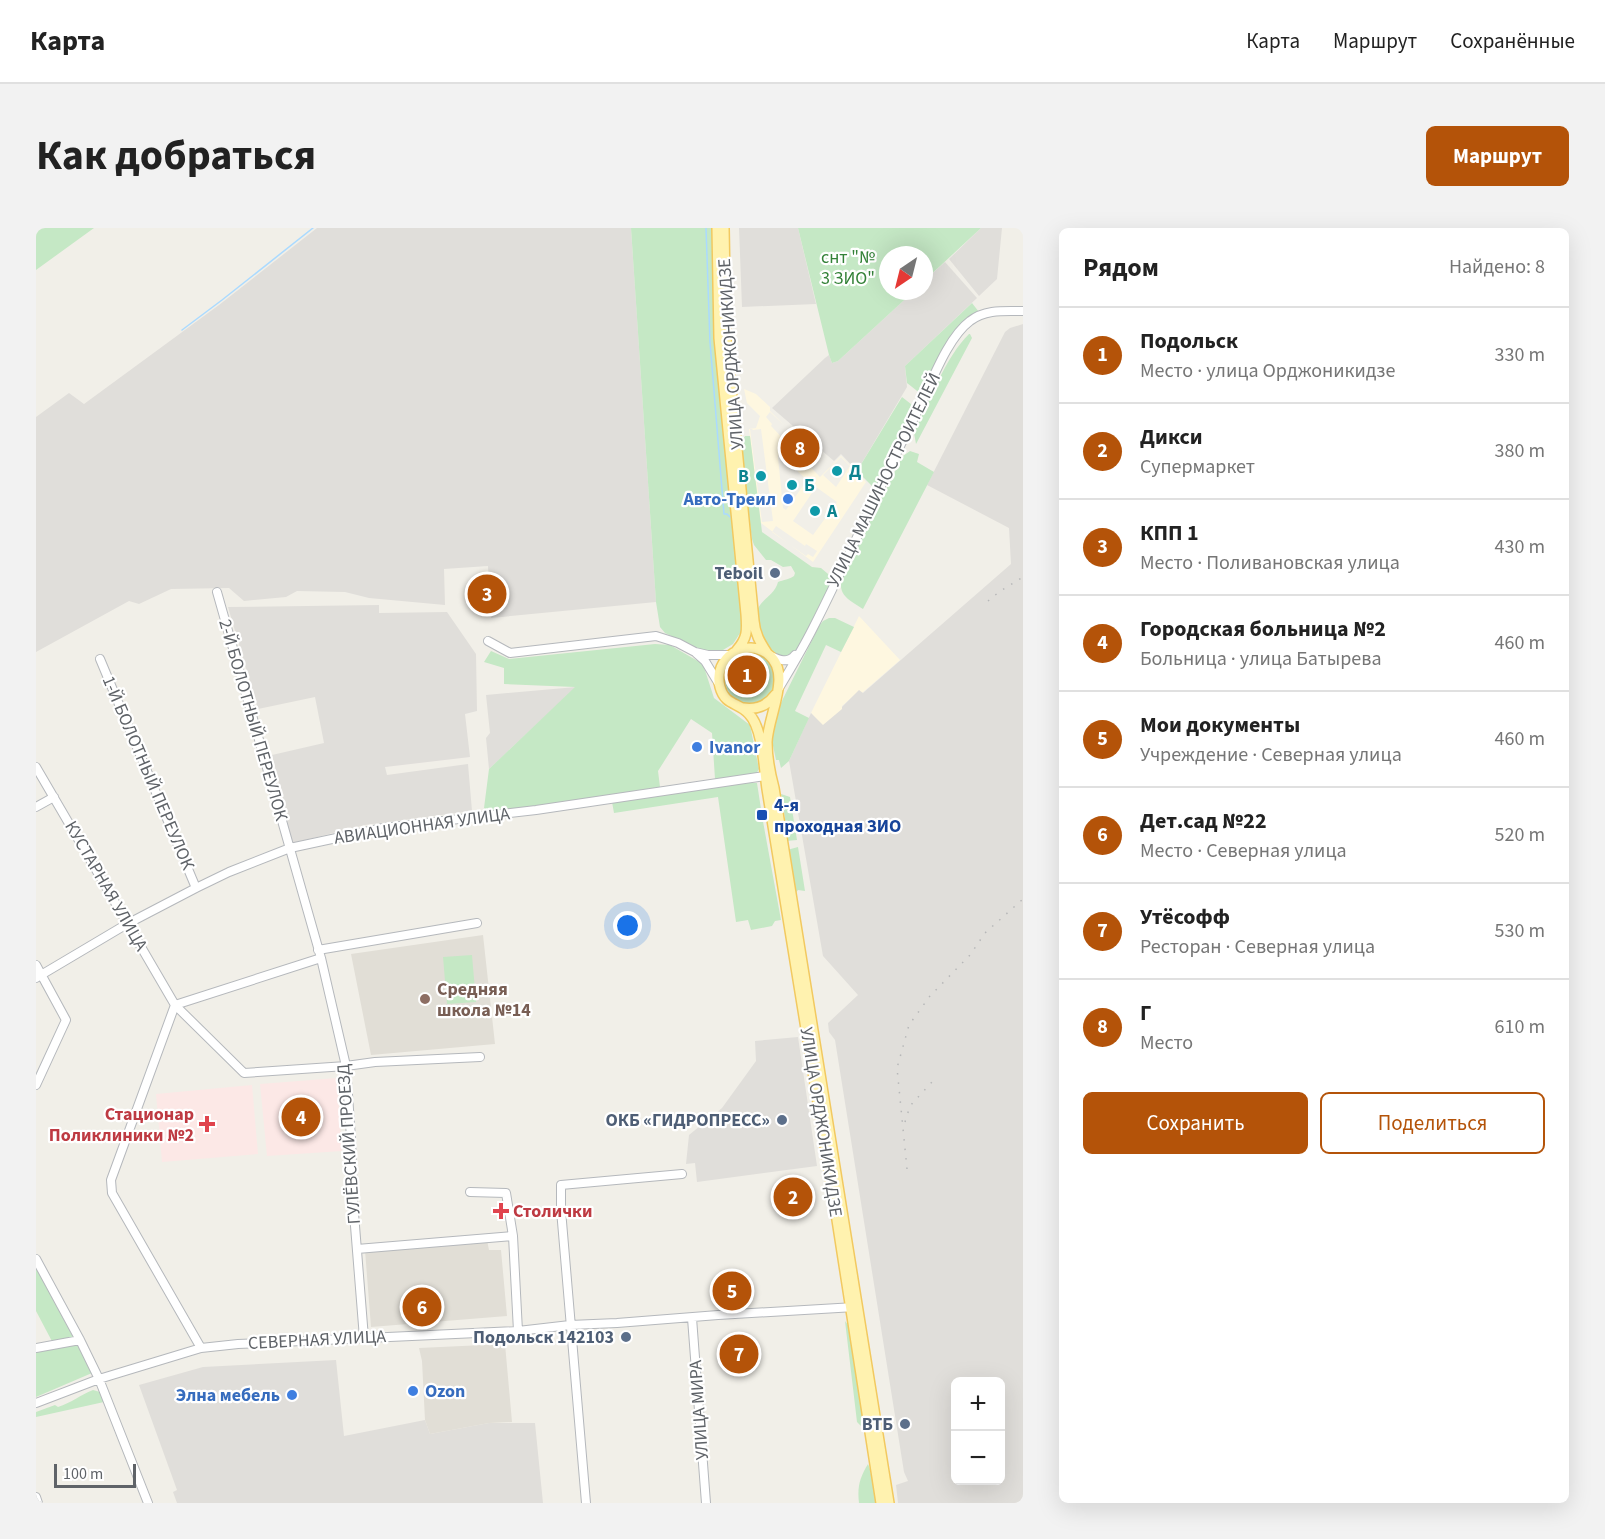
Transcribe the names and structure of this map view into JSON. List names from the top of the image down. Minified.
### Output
{"streets":{"main road":["УЛИЦА ОРДЖОНИКИДЗЕ"],"street":["УЛИЦА МАШИНОСТРОИТЕЛЕЙ","2-Й БОЛОТНЫЙ ПЕРЕУЛОК","1-Й БОЛОТНЫЙ ПЕРЕУЛОК","АВИАЦИОННАЯ УЛИЦА","КУСТАРНАЯ УЛИЦА","ГУЛЁВСКИЙ ПРОЕЗД","СЕВЕРНАЯ УЛИЦА","УЛИЦА МИРА"]},"crossings":[["УЛИЦА ОРДЖОНИКИДЗЕ","УЛИЦА МАШИНОСТРОИТЕЛЕЙ"],["УЛИЦА ОРДЖОНИКИДЗЕ","АВИАЦИОННАЯ УЛИЦА"],["УЛИЦА ОРДЖОНИКИДЗЕ","СЕВЕРНАЯ УЛИЦА"],["2-Й БОЛОТНЫЙ ПЕРЕУЛОК","АВИАЦИОННАЯ УЛИЦА"],["2-Й БОЛОТНЫЙ ПЕРЕУЛОК","ГУЛЁВСКИЙ ПРОЕЗД"],["1-Й БОЛОТНЫЙ ПЕРЕУЛОК","АВИАЦИОННАЯ УЛИЦА"],["АВИАЦИОННАЯ УЛИЦА","КУСТАРНАЯ УЛИЦА"],["АВИАЦИОННАЯ УЛИЦА","ГУЛЁВСКИЙ ПРОЕЗД"],["КУСТАРНАЯ УЛИЦА","ГУЛЁВСКИЙ ПРОЕЗД"],["ГУЛЁВСКИЙ ПРОЕЗД","СЕВЕРНАЯ УЛИЦА"],["СЕВЕРНАЯ УЛИЦА","УЛИЦА МИРА"]],"parks":["снт \"№ 3 ЗИО\""],"places":{"other":["Д","В","Б","Авто-Треил","А","Teboil","Ivanor","Средняя школа №14","ОКБ «ГИДРОПРЕСС»","Подольск 142103","Ozon","Элна мебель","ВТБ"],"transit":["4-я проходная ЗИО"],"health":["Стационар Поликлиники №2","Столички"]},"scale_bar":"100 m","north":"bottom left","page":{"header":"Карта","nav":["Карта","Маршрут","Сохранённые"],"title":"Как добраться","buttons":["Маршрут",["Сохранить","Поделиться"]],"heading":["Рядом","Найдено: 8"],"list":[{"mark":"1","name":"Подольск","note":"Место · улица Орджоникидзе","value":"330 m"},{"mark":"2","name":"Дикси","note":"Супермаркет","value":"380 m"},{"mark":"3","name":"КПП 1","note":"Место · Поливановская улица","value":"430 m"},{"mark":"4","name":"Городская больница №2","note":"Больница · улица Батырева","value":"460 m"},{"mark":"5","name":"Мои документы","note":"Учреждение · Северная улица","value":"460 m"},{"mark":"6","name":"Дет.сад №22","note":"Место · Северная улица","value":"520 m"},{"mark":"7","name":"Утёсофф","note":"Ресторан · Северная улица","value":"530 m"},{"mark":"8","name":"Г","note":"Место","value":"610 m"}],"pins":["8","3","1","4","2","5","6","7"],"map_buttons":["+","−"],"scale":"100 m"}}
